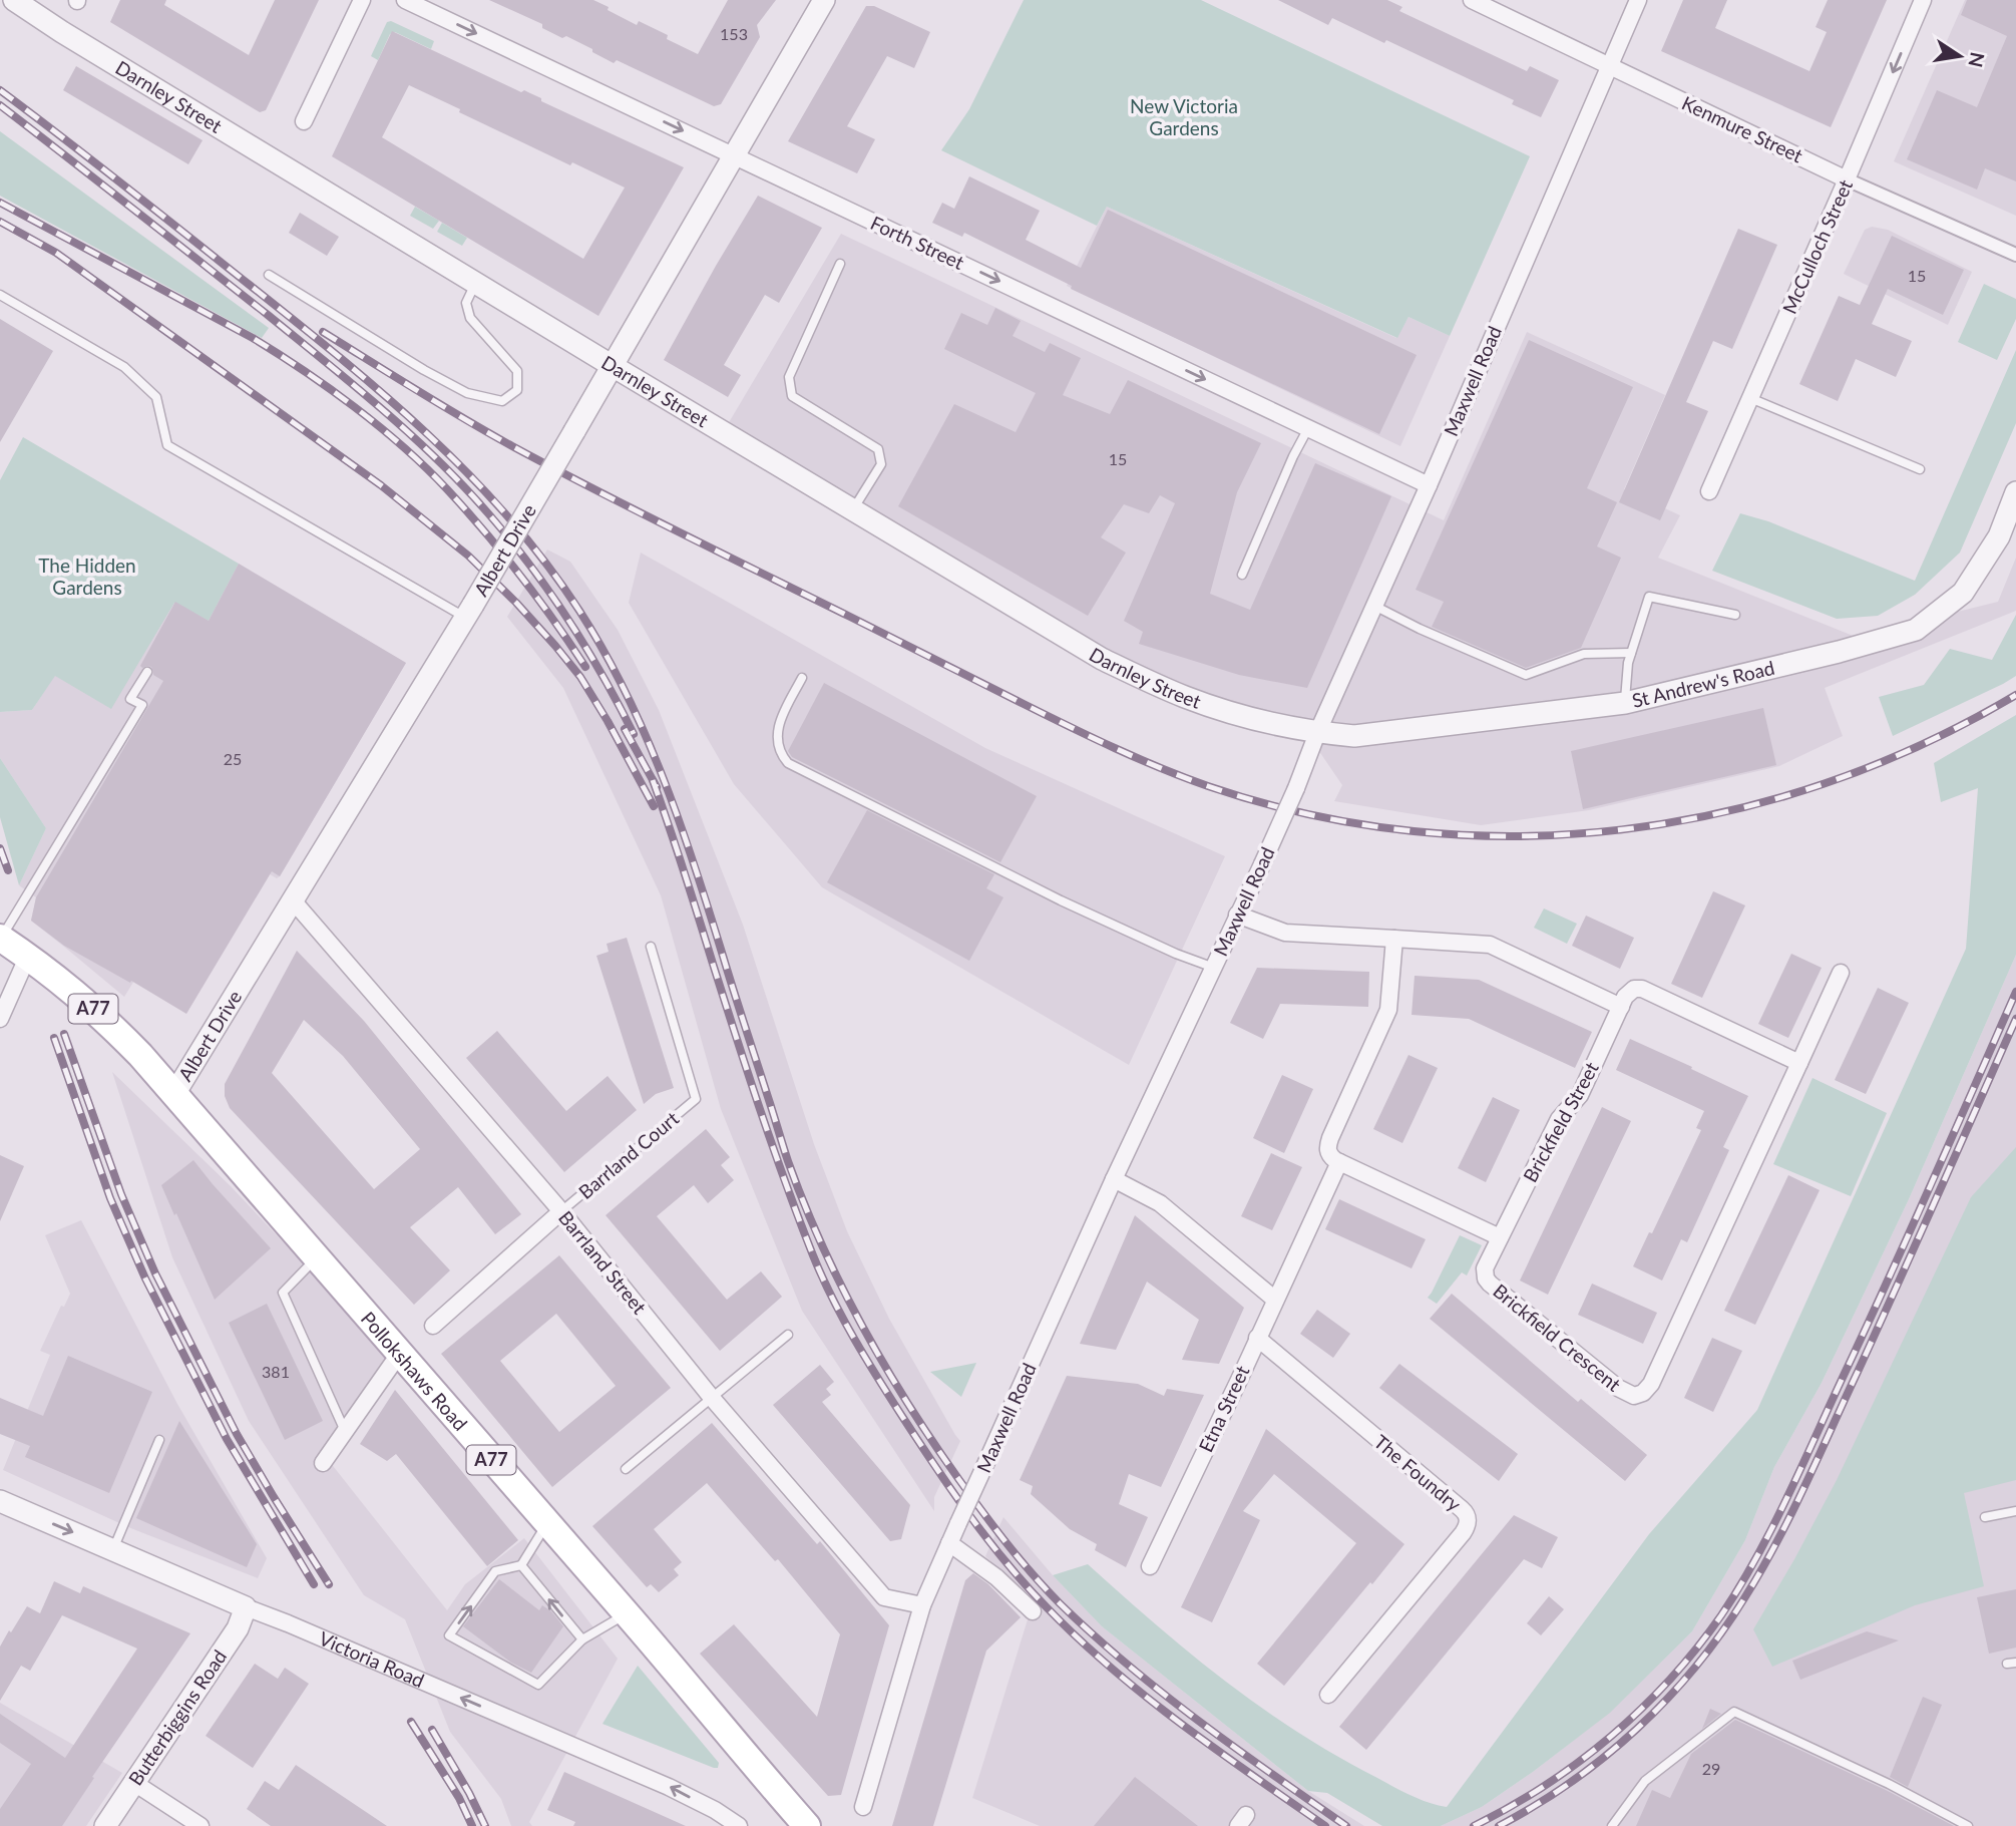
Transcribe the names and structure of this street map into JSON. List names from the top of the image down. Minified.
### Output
{"streets":{"main road":["A77","Pollokshaws Road"],"street":["Darnley Street","Kenmure Street","Forth Street","McCulloch Street","Maxwell Road","Albert Drive","St Andrew's Road","Brickfield Street","Barrland Street","Brickfield Crescent","Etna Street","The Foundry","Victoria Road","Butterbiggins Road"],"lane":["Barrland Court"]},"crossings":[["Darnley Street","Maxwell Road"],["Darnley Street","Albert Drive"],["Darnley Street","St Andrew's Road"],["Kenmure Street","McCulloch Street"],["Kenmure Street","Maxwell Road"],["Forth Street","Maxwell Road"],["Forth Street","Albert Drive"],["Maxwell Road","St Andrew's Road"],["Maxwell Road","Barrland Street"],["Albert Drive","Barrland Street"],["Albert Drive","Pollokshaws Road"],["Brickfield Street","Brickfield Crescent"],["Barrland Court","Barrland Street"],["Etna Street","The Foundry"],["Victoria Road","Butterbiggins Road"]],"one_way":["Forth Street","McCulloch Street"],"parks":["New Victoria Gardens","The Hidden Gardens"],"house_numbers":["153","15","15","25","381","29"],"north":"right"}
